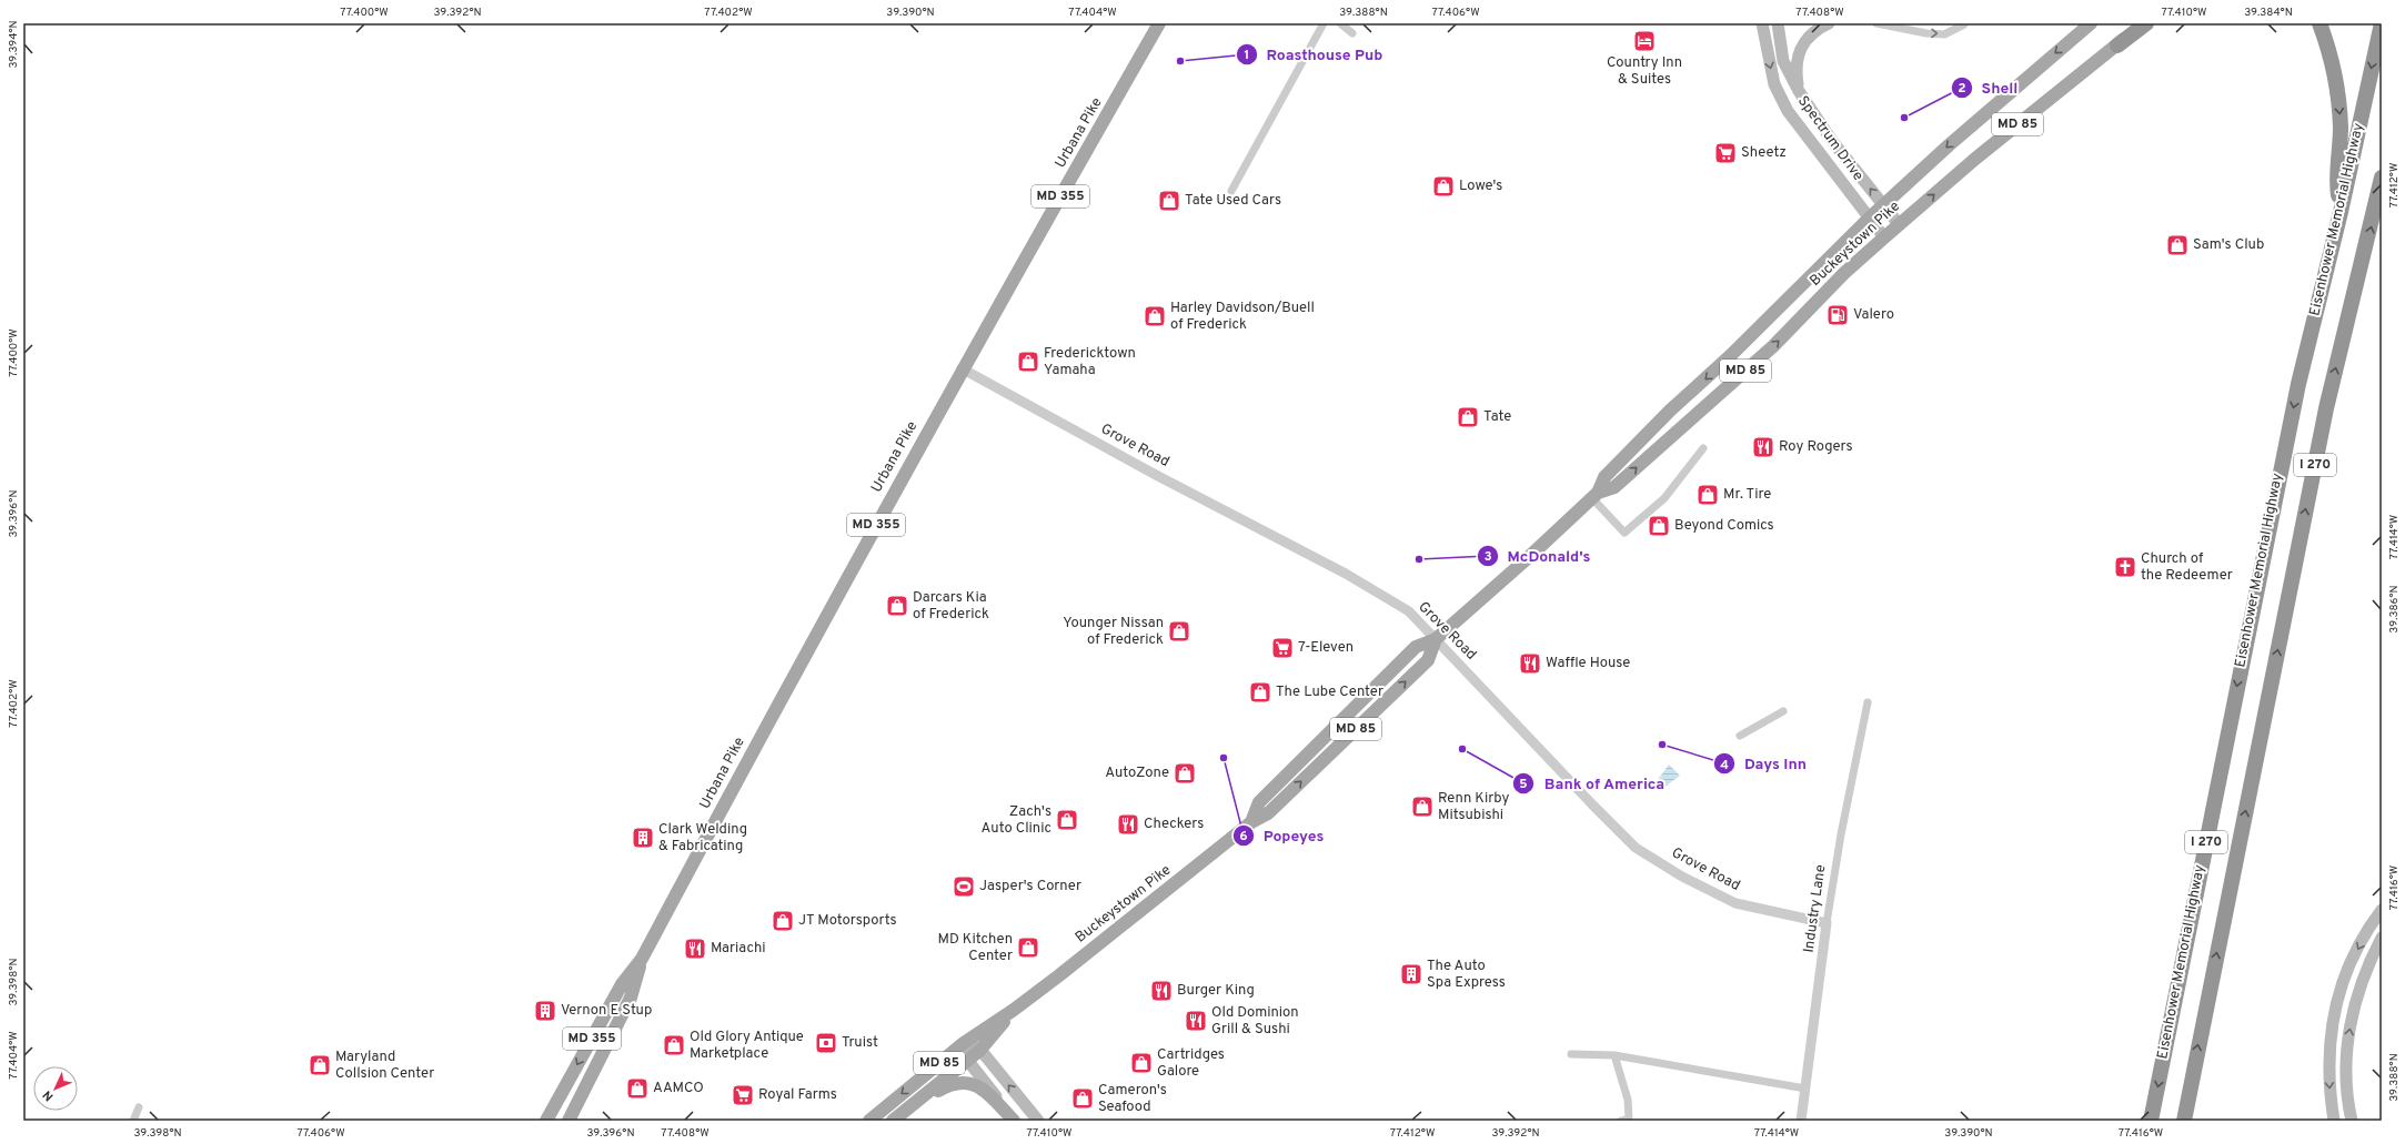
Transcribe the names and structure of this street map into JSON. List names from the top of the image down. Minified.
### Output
{"streets":{"highway":["Eisenhower Memorial Highway","I 270"],"main road":["MD 85","Urbana Pike","Spectrum Drive","MD 355","Buckeystown Pike"],"street":["Grove Road","Industry Lane"]},"crossings":[["Urbana Pike","Grove Road"],["Spectrum Drive","Buckeystown Pike"],["Buckeystown Pike","Grove Road"],["Grove Road","Industry Lane"]],"places":{"hotel":["Country Inn & Suites"],"other":["Roasthouse Pub","Shell","McDonald's","Days Inn","Bank of America","Popeyes"],"supermarket":["Sheetz","7-Eleven","Royal Farms"],"shop":["Lowe's","Tate Used Cars","Sam's Club","Harley Davidson/Buell of Frederick","Fredericktown Yamaha","Tate","Mr. Tire","Beyond Comics","Darcars Kia of Frederick","Younger Nissan of Frederick","The Lube Center","AutoZone","Renn Kirby Mitsubishi","Zach's Auto Clinic","JT Motorsports","MD Kitchen Center","Old Glory Antique Marketplace","Cartridges Galore","Maryland Collsion Center","AAMCO","Cameron's Seafood"],"fuel station":["Valero"],"restaurant":["Roy Rogers","Waffle House","Checkers","Mariachi","Burger King","Old Dominion Grill & Sushi"],"church":["Church of the Redeemer"],"building":["Clark Welding & Fabricating","The Auto Spa Express","Vernon E Stup"],"sports":["Jasper's Corner"],"bank":["Truist"]},"north":"bottom left","coordinates":["77.400°W","39.392°N","77.402°W","39.390°N","77.404°W","39.388°N","77.406°W","77.408°W","77.410°W","39.384°N","39.394°N","77.412°W","39.396°N","77.414°W","39.386°N","77.416°W","39.398°N"]}
